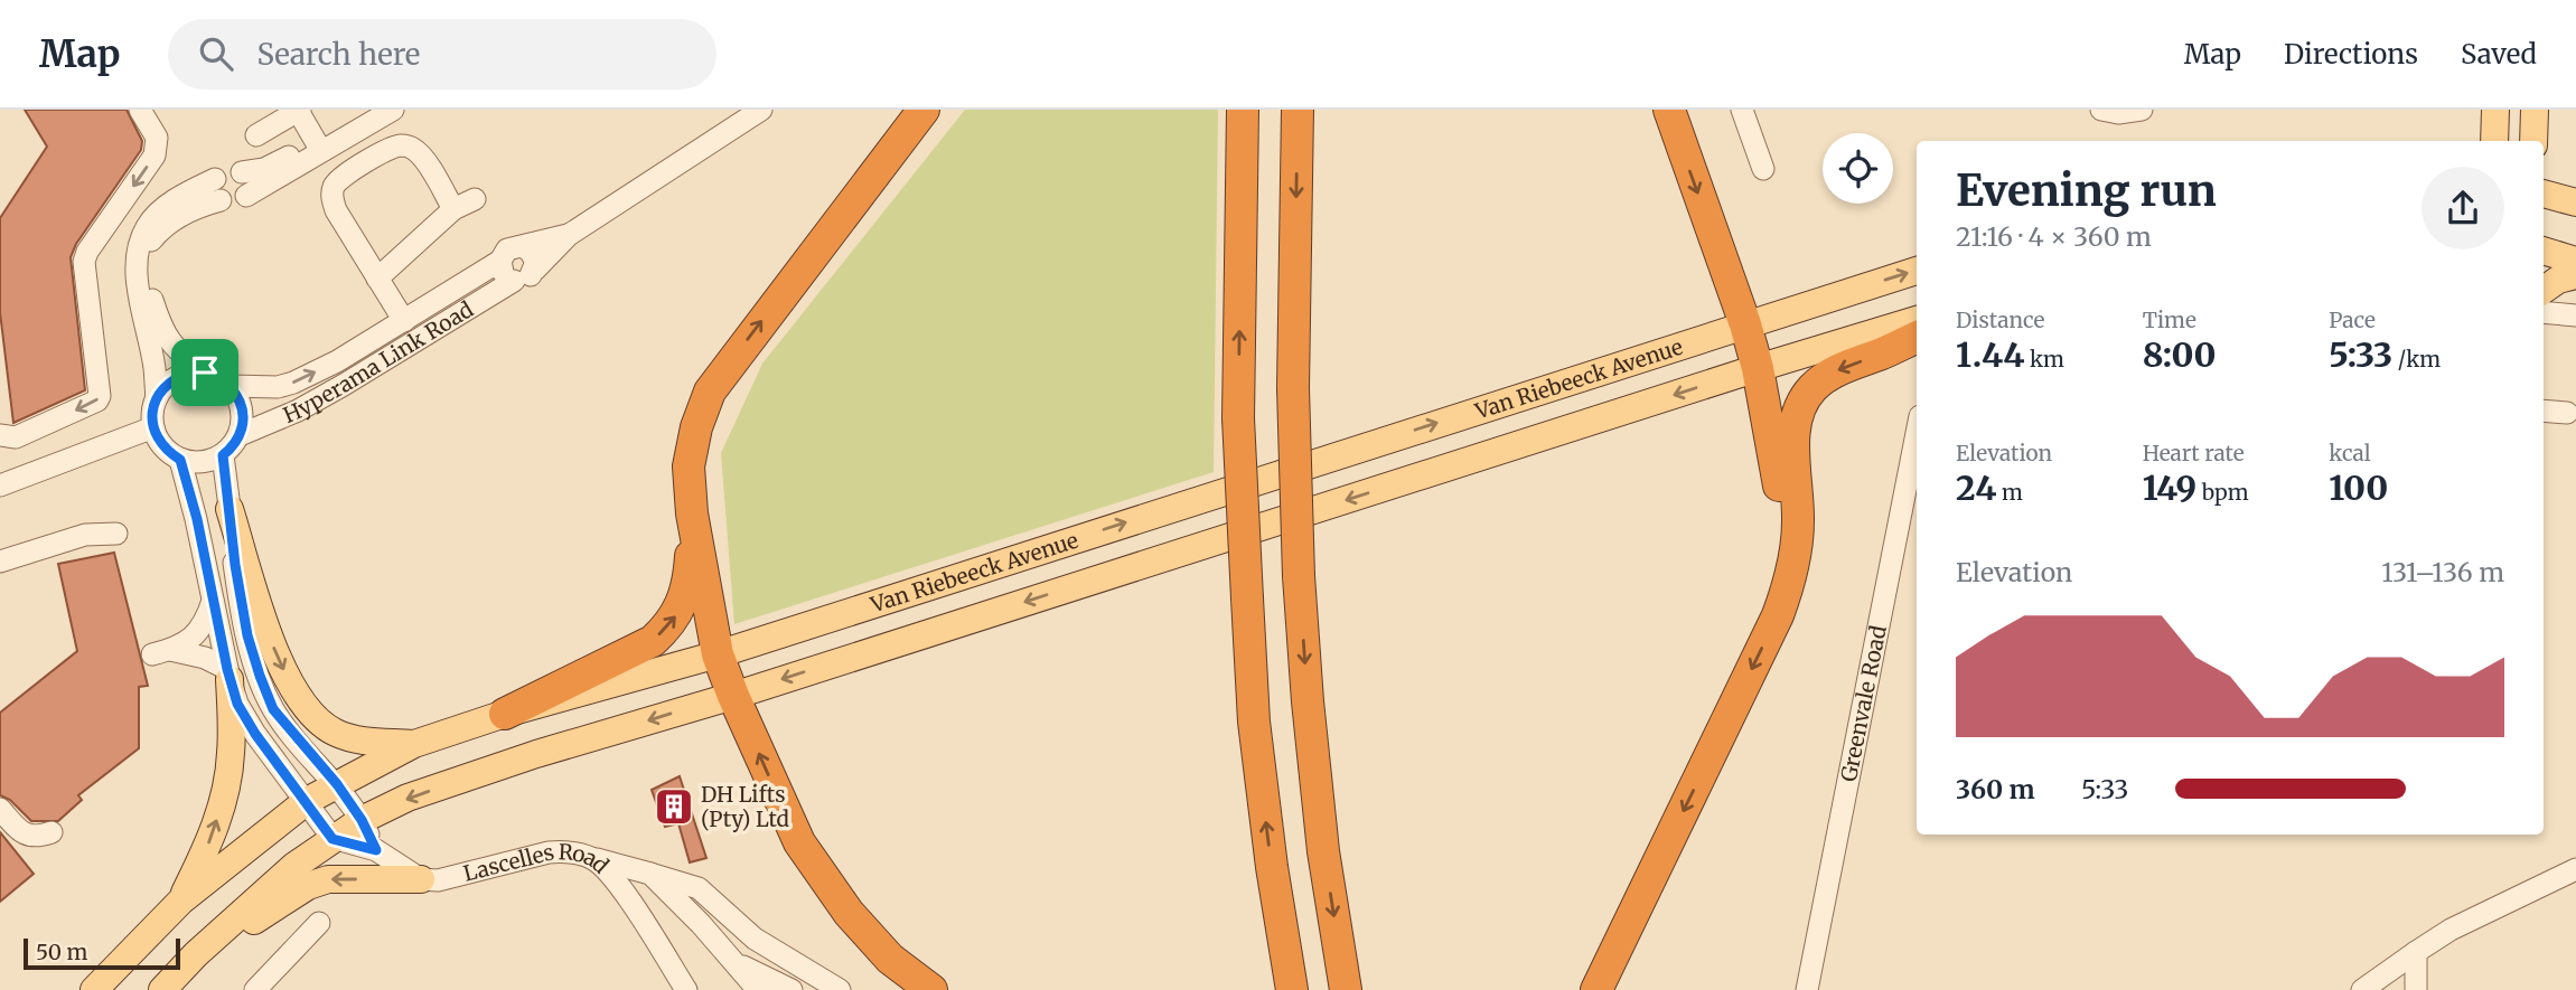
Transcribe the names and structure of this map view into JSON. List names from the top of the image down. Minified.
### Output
{"streets":{"main road":["Van Riebeeck Avenue"],"street":["Hyperama Link Road","Greenvale Road","Lascelles Road"]},"places":{"building":["DH Lifts (Pty) Ltd"]},"scale_bar":"50 m","page":{"header":"Map","search":"Search here","nav":["Map","Directions","Saved"],"heading":["Evening run","21:16 · 4 × 360 m"],"stats":[["Distance","1.44 km"],["Time","8:00"],["Pace","5:33 /km"],["Elevation","24 m"],["Heart rate","149 bpm"],["kcal","100"]],"chart":["Elevation","131–136 m"],"list":[{"name":"360 m","note":"5:33"}],"scale":"50 m"}}
